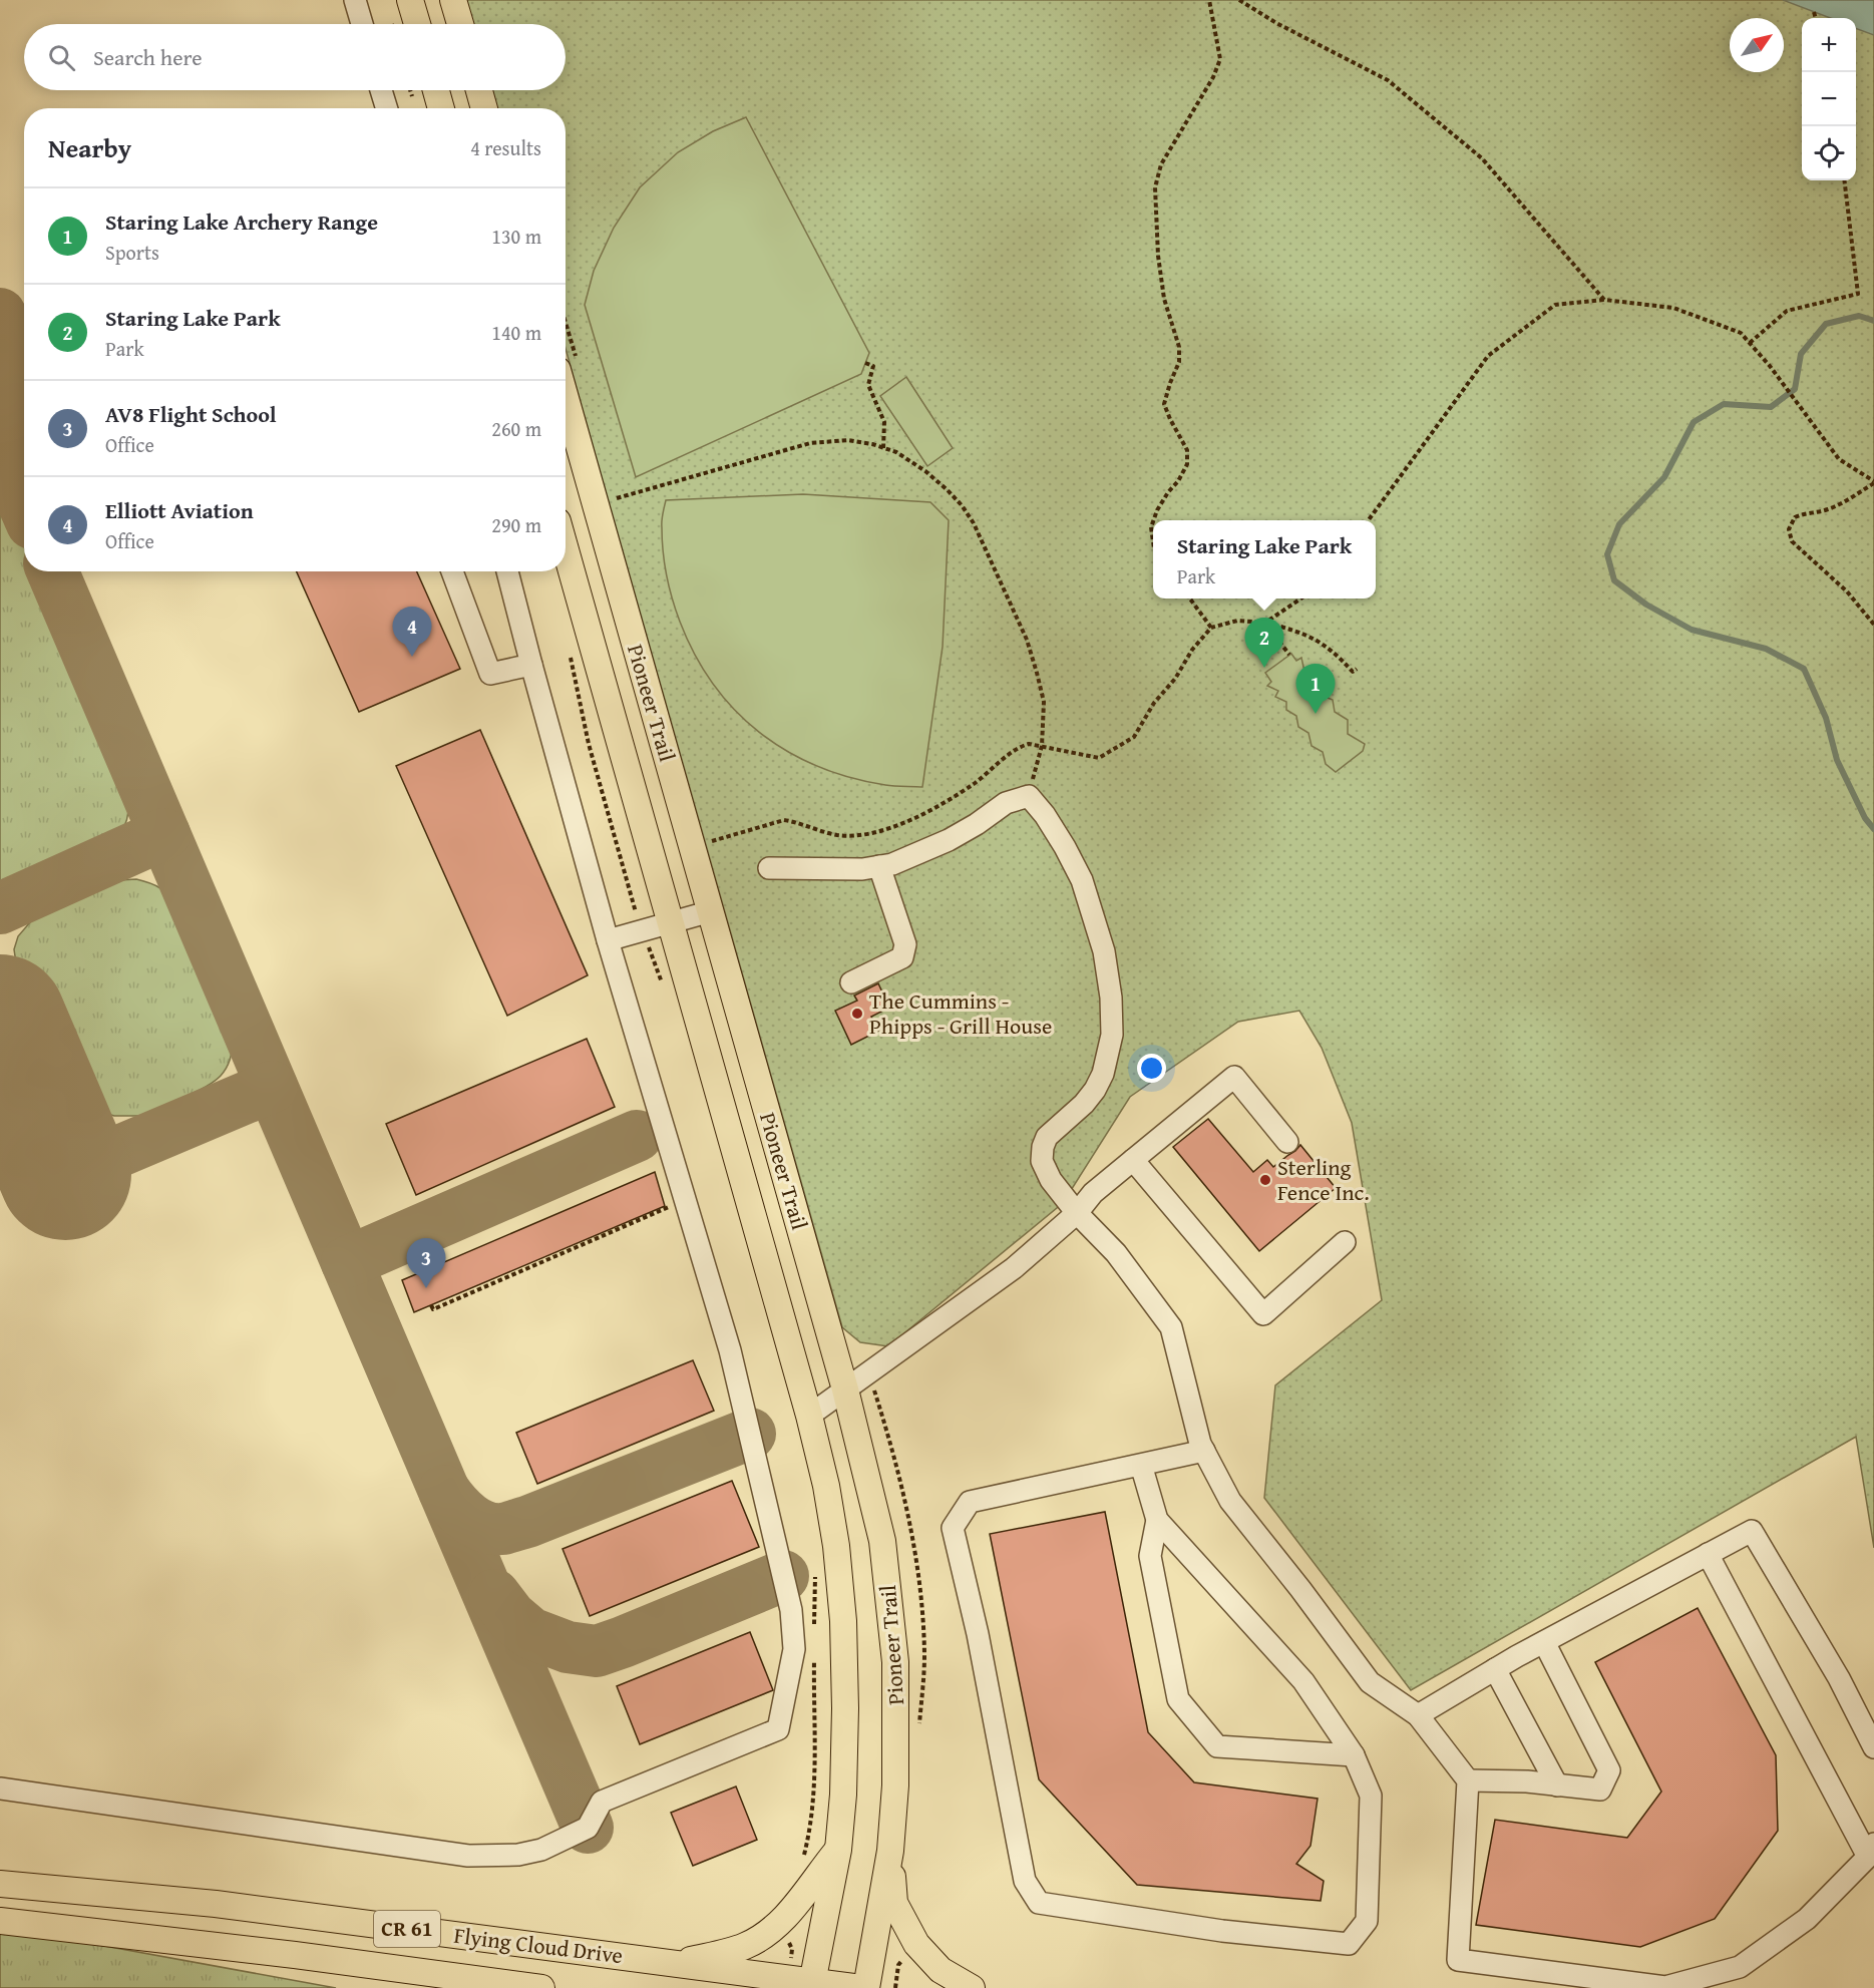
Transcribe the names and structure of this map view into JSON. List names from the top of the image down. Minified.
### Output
{"streets":{"main road":["Pioneer Trail","CR 61","Flying Cloud Drive"]},"crossings":[["Pioneer Trail","Flying Cloud Drive"]],"places":["The Cummins - Phipps - Grill House","Sterling Fence Inc."],"north":"top right","page":{"map_buttons":["+","−"],"search":"Search here","heading":["Nearby","4 results"],"list":[{"mark":"1","name":"Staring Lake Archery Range","note":"Sports","value":"130 m"},{"mark":"2","name":"Staring Lake Park","note":"Park","value":"140 m"},{"mark":"3","name":"AV8 Flight School","note":"Office","value":"260 m"},{"mark":"4","name":"Elliott Aviation","note":"Office","value":"290 m"}],"popup":["Staring Lake Park","Park"],"pins":["4","2","1","3"]}}
